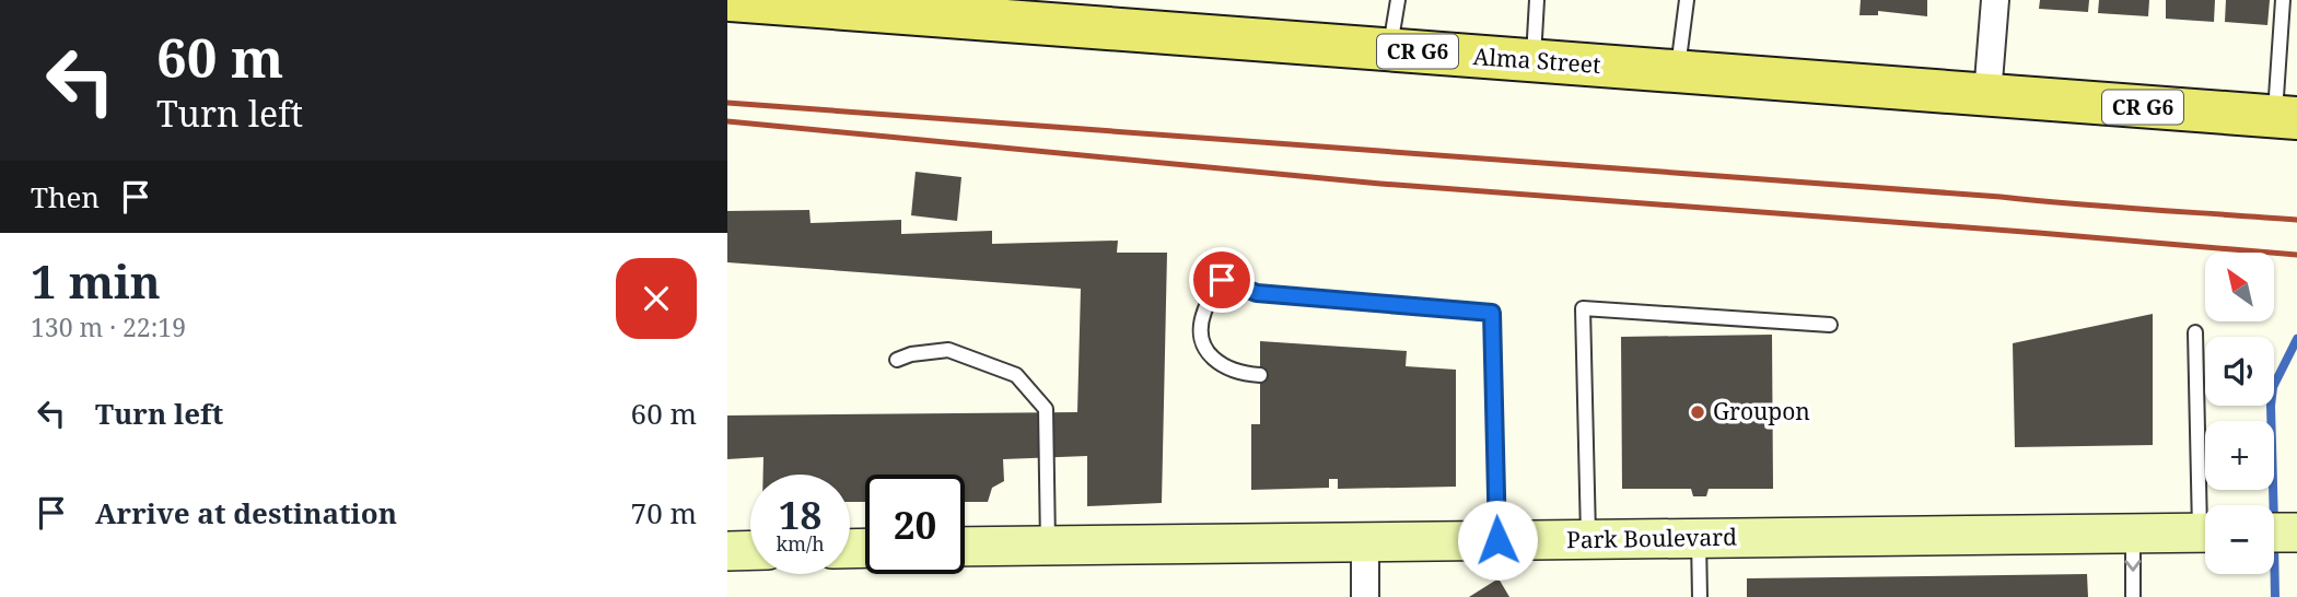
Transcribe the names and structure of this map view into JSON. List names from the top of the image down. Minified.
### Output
{"streets":{"main road":["CR G6","Alma Street"],"street":["Park Boulevard"]},"places":["Groupon"],"north":"top left","page":{"turn":["60 m","Turn left"],"then":"Then","heading":["1 min","130 m · 22:19"],"map_buttons":["+","−"],"list":[{"name":"Turn left","value":"60 m"},{"name":"Arrive at destination","value":"70 m"}],"speed":"18 km/h","limit":"20"}}
